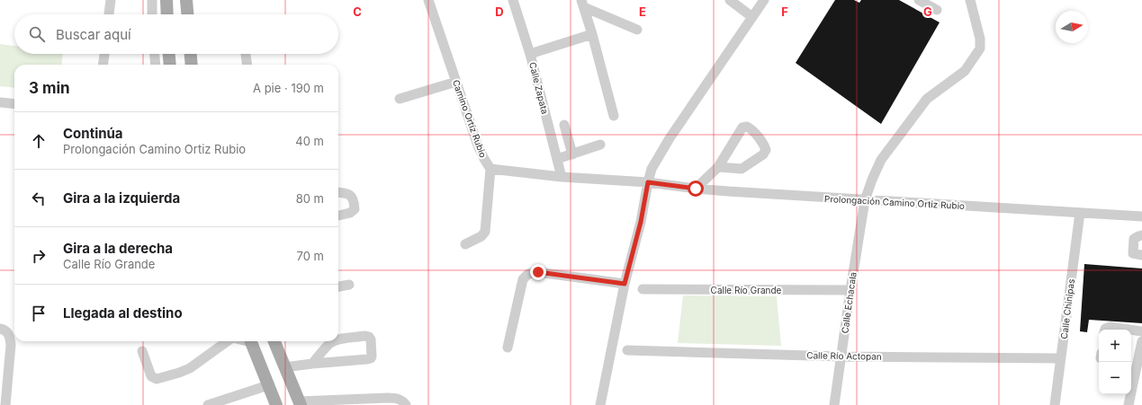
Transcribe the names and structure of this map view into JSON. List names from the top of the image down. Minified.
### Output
{"streets":{"street":["Calle Zapata","Camino Ortíz Rubio","Prolongación Camino Ortiz Rubio","Calle Río Grande","Calle Echacala","Calle Chinipas","Calle Río Actopan"]},"crossings":[["Calle Zapata","Camino Ortíz Rubio"],["Camino Ortíz Rubio","Prolongación Camino Ortiz Rubio"],["Prolongación Camino Ortiz Rubio","Calle Echacala"],["Prolongación Camino Ortiz Rubio","Calle Chinipas"],["Calle Río Grande","Calle Echacala"],["Calle Echacala","Calle Río Actopan"],["Calle Chinipas","Calle Río Actopan"]],"north":"right","page":{"search":"Buscar aquí","heading":["3 min","A pie · 190 m"],"list":[["Continúa","Prolongación Camino Ortiz Rubio","40 m"],["Gira a la izquierda","80 m"],["Gira a la derecha","Calle Río Grande","70 m"],"Llegada al destino"],"map_buttons":["+","−"]},"grid":{"columns":["C","D","E","F","G"]}}
